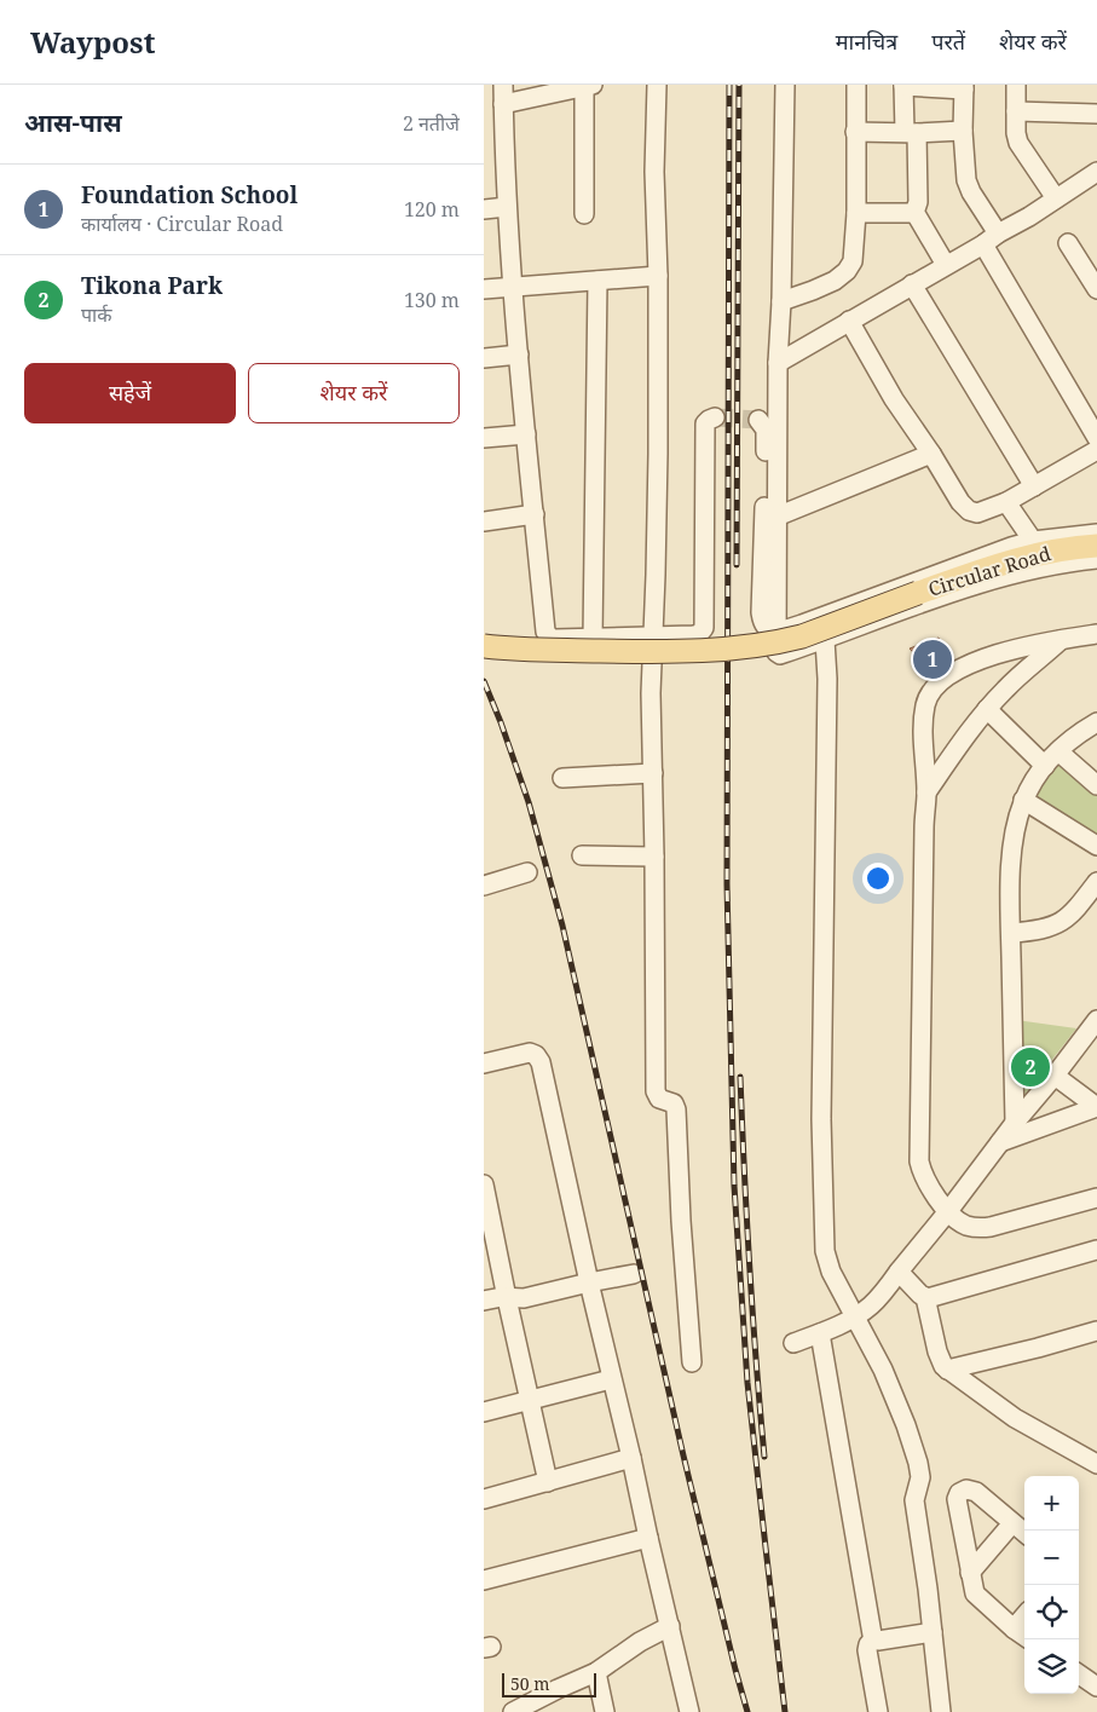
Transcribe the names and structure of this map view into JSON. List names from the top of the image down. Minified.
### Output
{"streets":{"main road":["Circular Road"]},"scale_bar":"50 m","page":{"header":"Waypost","nav":["मानचित्र","परतें","शेयर करें"],"heading":["आस-पास","2 नतीजे"],"list":[{"mark":"1","name":"Foundation School","note":"कार्यालय · Circular Road","value":"120 m"},{"mark":"2","name":"Tikona Park","note":"पार्क","value":"130 m"}],"buttons":["सहेजें","शेयर करें"],"pins":["1","2"],"map_buttons":["+","−"],"scale":"50 m"}}
